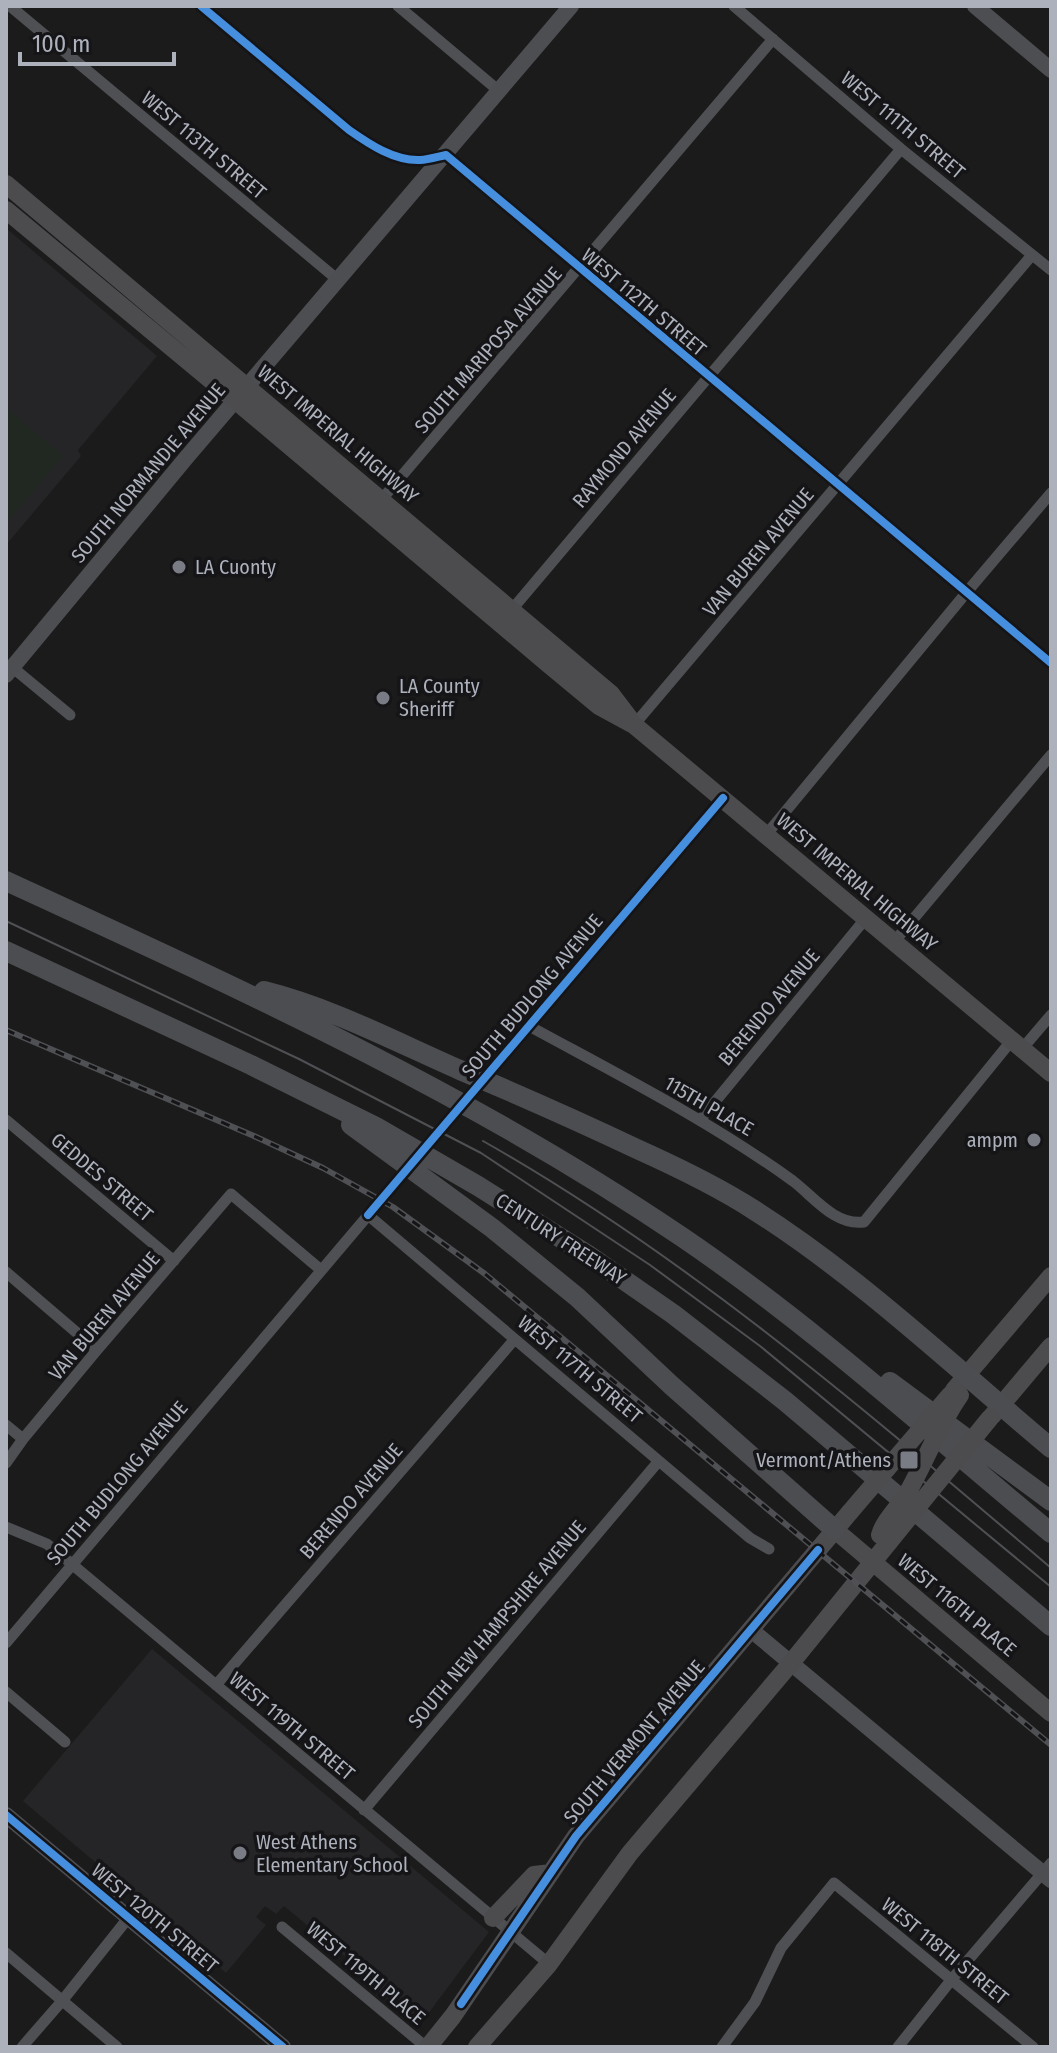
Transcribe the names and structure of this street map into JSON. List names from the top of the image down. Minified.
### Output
{"streets":{"highway":["CENTURY FREEWAY"],"main road":["WEST IMPERIAL HIGHWAY","SOUTH NORMANDIE AVENUE","WEST 116TH PLACE","SOUTH VERMONT AVENUE","WEST 120TH STREET"],"street":["WEST 111TH STREET","WEST 113TH STREET","WEST 112TH STREET","SOUTH MARIPOSA AVENUE","RAYMOND AVENUE","VAN BUREN AVENUE","SOUTH BUDLONG AVENUE","BERENDO AVENUE","115TH PLACE","GEDDES STREET","WEST 117TH STREET","SOUTH NEW HAMPSHIRE AVENUE","WEST 119TH STREET","WEST 118TH STREET","WEST 119TH PLACE"]},"crossings":[["WEST 111TH STREET","SOUTH MARIPOSA AVENUE"],["WEST 111TH STREET","RAYMOND AVENUE"],["WEST 111TH STREET","VAN BUREN AVENUE"],["WEST 113TH STREET","SOUTH NORMANDIE AVENUE"],["WEST 112TH STREET","SOUTH MARIPOSA AVENUE"],["WEST 112TH STREET","RAYMOND AVENUE"],["WEST 112TH STREET","SOUTH NORMANDIE AVENUE"],["WEST 112TH STREET","VAN BUREN AVENUE"],["SOUTH MARIPOSA AVENUE","WEST IMPERIAL HIGHWAY"],["WEST IMPERIAL HIGHWAY","RAYMOND AVENUE"],["WEST IMPERIAL HIGHWAY","SOUTH NORMANDIE AVENUE"],["WEST IMPERIAL HIGHWAY","VAN BUREN AVENUE"],["WEST IMPERIAL HIGHWAY","SOUTH BUDLONG AVENUE"],["WEST IMPERIAL HIGHWAY","BERENDO AVENUE"],["WEST IMPERIAL HIGHWAY","115TH PLACE"],["VAN BUREN AVENUE","SOUTH BUDLONG AVENUE"],["VAN BUREN AVENUE","GEDDES STREET"],["SOUTH BUDLONG AVENUE","115TH PLACE"],["SOUTH BUDLONG AVENUE","WEST 117TH STREET"],["SOUTH BUDLONG AVENUE","WEST 119TH STREET"],["BERENDO AVENUE","115TH PLACE"],["BERENDO AVENUE","WEST 117TH STREET"],["BERENDO AVENUE","WEST 119TH STREET"],["WEST 117TH STREET","SOUTH NEW HAMPSHIRE AVENUE"],["WEST 116TH PLACE","SOUTH VERMONT AVENUE"],["SOUTH NEW HAMPSHIRE AVENUE","WEST 119TH STREET"],["WEST 119TH STREET","SOUTH VERMONT AVENUE"],["SOUTH VERMONT AVENUE","WEST 119TH PLACE"]],"places":{"other":["LA Cuonty","LA County Sheriff","ampm","West Athens Elementary School"],"transit":["Vermont/Athens"]},"scale_bar":"100 m"}
